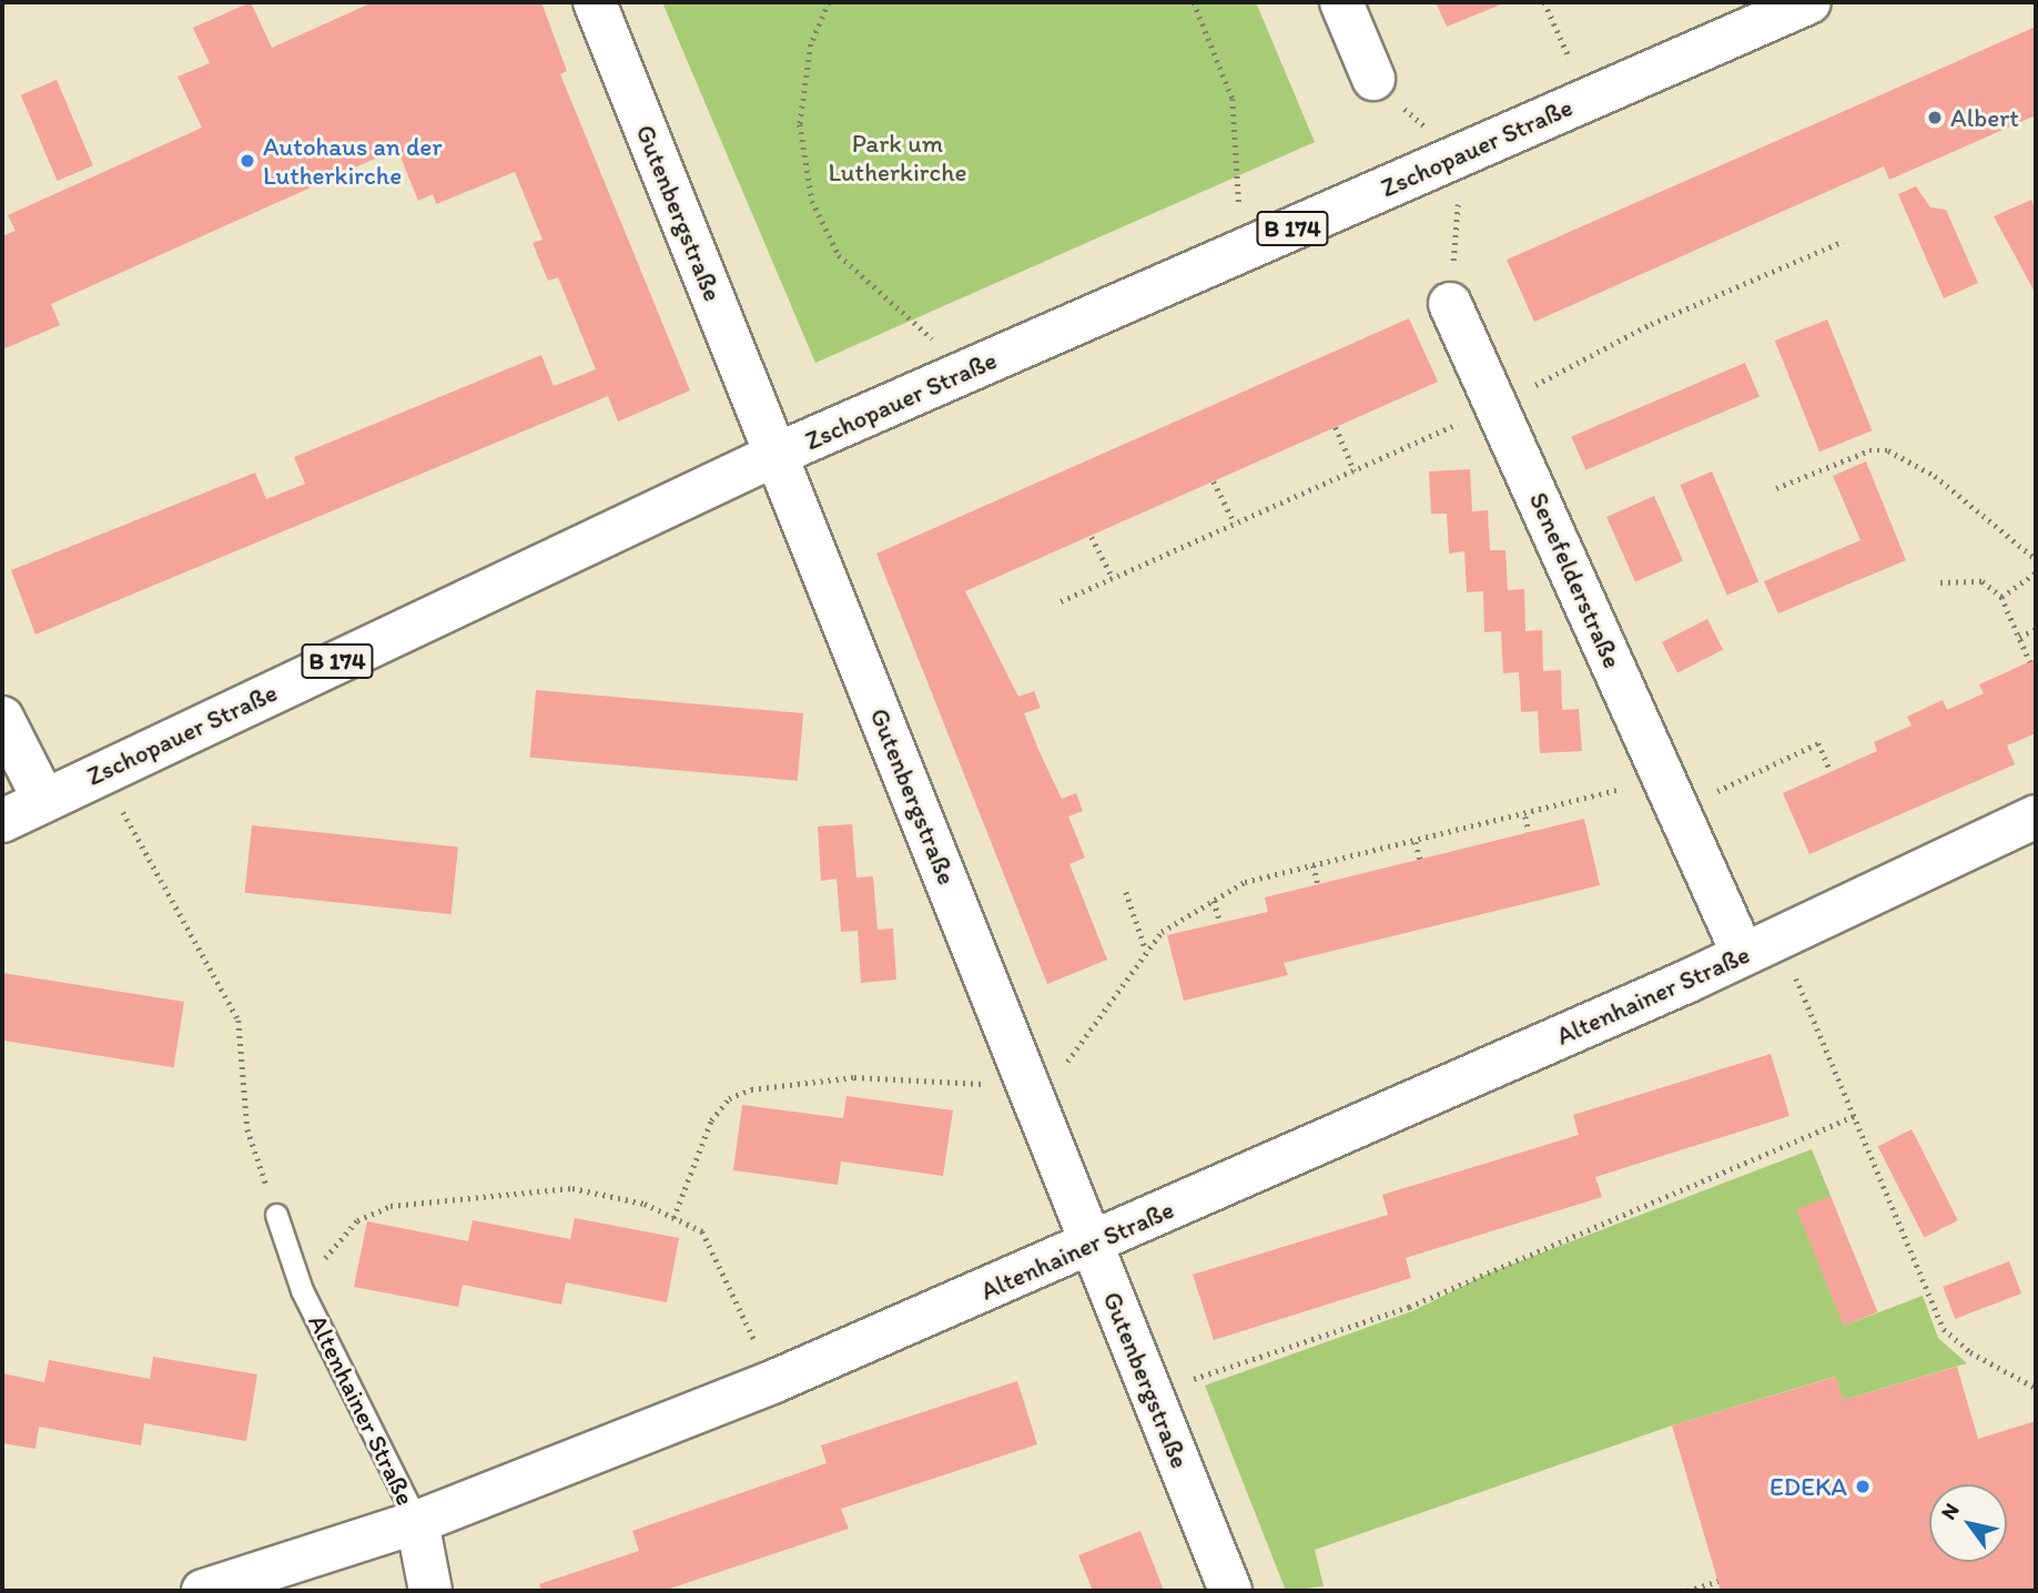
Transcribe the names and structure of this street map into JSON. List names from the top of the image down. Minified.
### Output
{"streets":{"street":["Zschopauer Straße","Gutenbergstraße","B 174","Senefelderstraße","Altenhainer Straße"]},"crossings":[["Zschopauer Straße","Gutenbergstraße"],["Gutenbergstraße","Altenhainer Straße"],["Senefelderstraße","Altenhainer Straße"]],"parks":["Park um Lutherkirche"],"places":["Albert","Autohaus an der Lutherkirche","EDEKA"],"north":"top left"}
